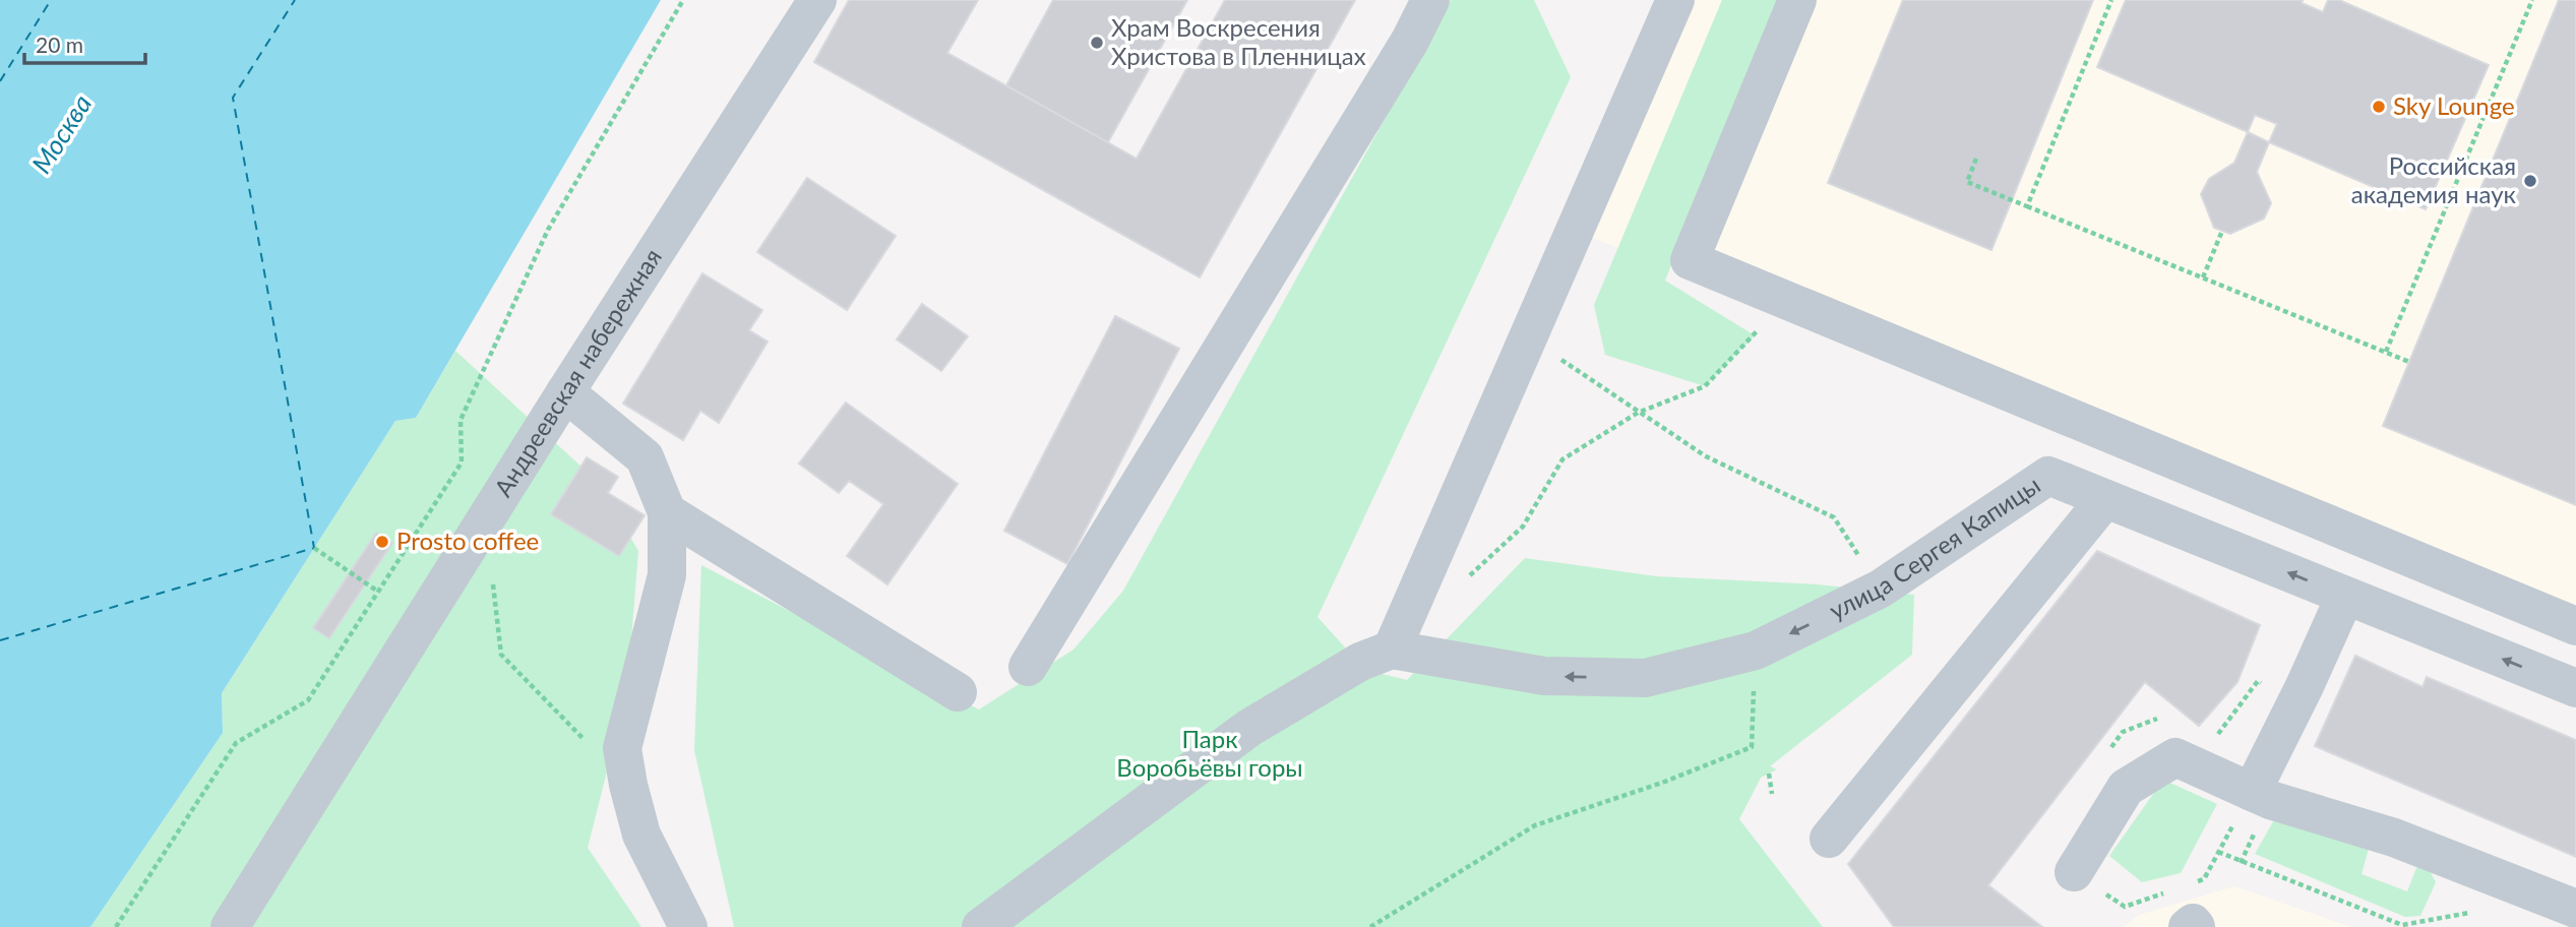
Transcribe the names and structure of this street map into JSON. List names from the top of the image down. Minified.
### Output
{"streets":{"street":["Андреевская набережная","улица Сергея Капицы"]},"water":["Москва"],"parks":["Парк Воробьёвы горы"],"places":["Храм Воскресения Христова в Пленницах","Sky Lounge","Российская академия наук","Prosto coffee"],"scale_bar":"20 m"}
